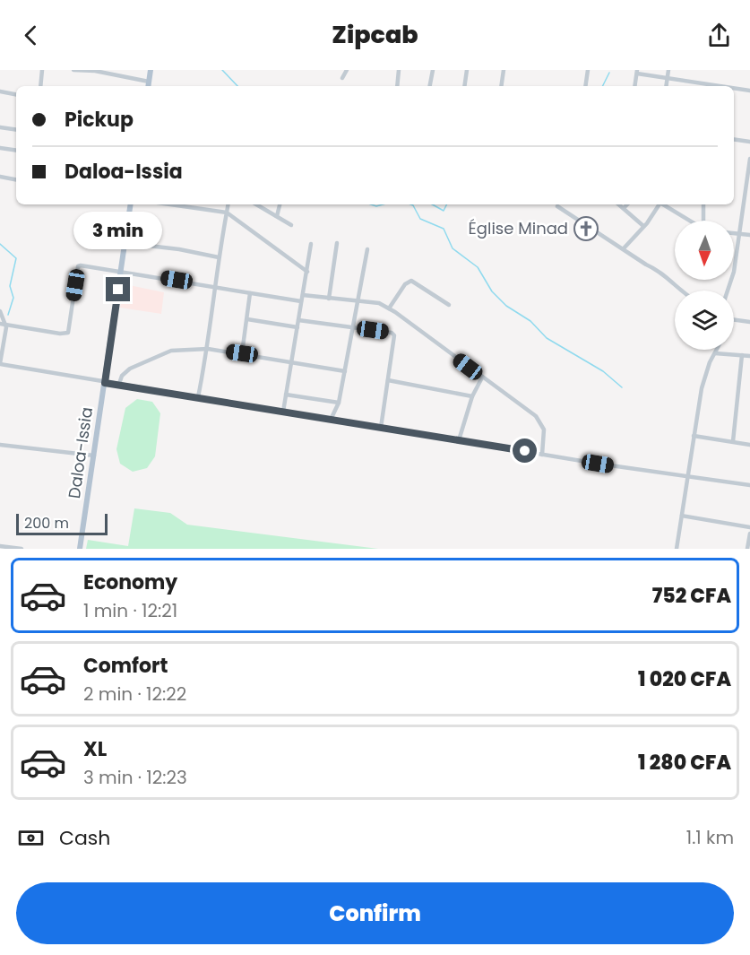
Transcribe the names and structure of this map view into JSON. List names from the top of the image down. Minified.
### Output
{"streets":{"main road":["Daloa-Issia"]},"places":{"church":["Église Minad"]},"scale_bar":"200 m","north":"bottom","page":{"header":"Zipcab","banner":["Pickup","Daloa-Issia"],"bubble":"3 min","scale":"200 m","list":[{"name":"Economy","note":"1 min · 12:21","value":"752 CFA"},{"name":"Comfort","note":"2 min · 12:22","value":"1 020 CFA"},{"name":"XL","note":"3 min · 12:23","value":"1 280 CFA"}],"pay":["Cash","1.1 km"],"buttons":"Confirm"}}
